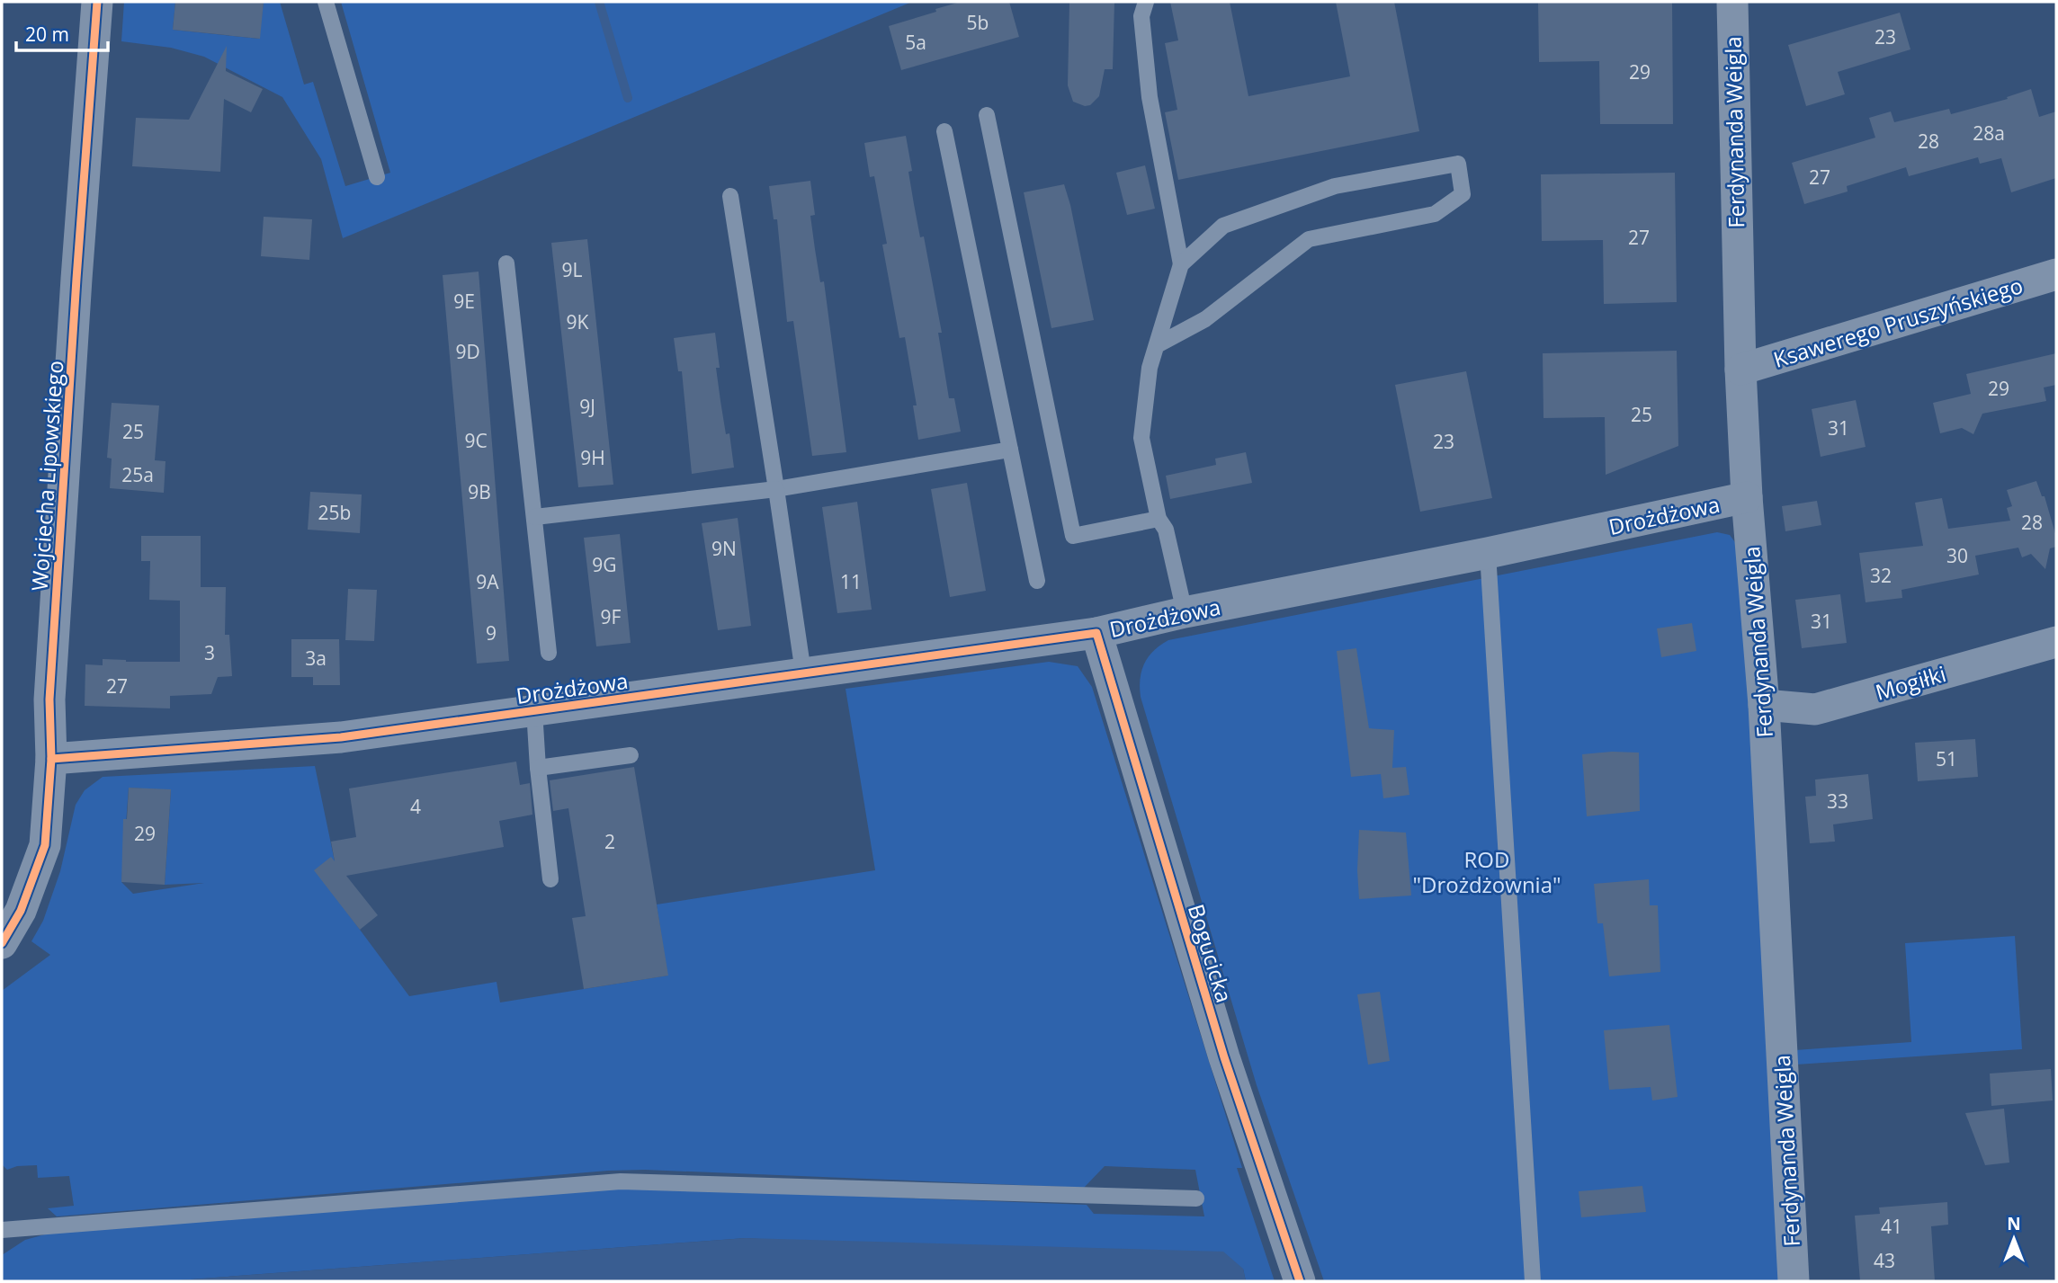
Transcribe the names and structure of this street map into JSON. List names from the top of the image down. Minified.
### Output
{"streets":{"street":["Ferdynanda Weigla","Ksawerego Pruszyńskiego","Wojciecha Lipowskiego","Drożdżowa","Mogiłki","Bogucicka"]},"crossings":[["Ferdynanda Weigla","Ksawerego Pruszyńskiego"],["Ferdynanda Weigla","Drożdżowa"],["Ferdynanda Weigla","Mogiłki"],["Wojciecha Lipowskiego","Drożdżowa"],["Drożdżowa","Bogucicka"]],"parks":["ROD \"Drożdżownia\""],"house_numbers":["5b","23","5a","29","28a","28","27","27","9L","9E","9K","9D","29","9J","25","31","25","9C","23","9H","25a","9B","25b","28","9N","30","9G","32","9A","11","9F","31","9","3","3a","27","51","33","4","29","2","41","43"],"scale_bar":"20 m","north":"top"}
